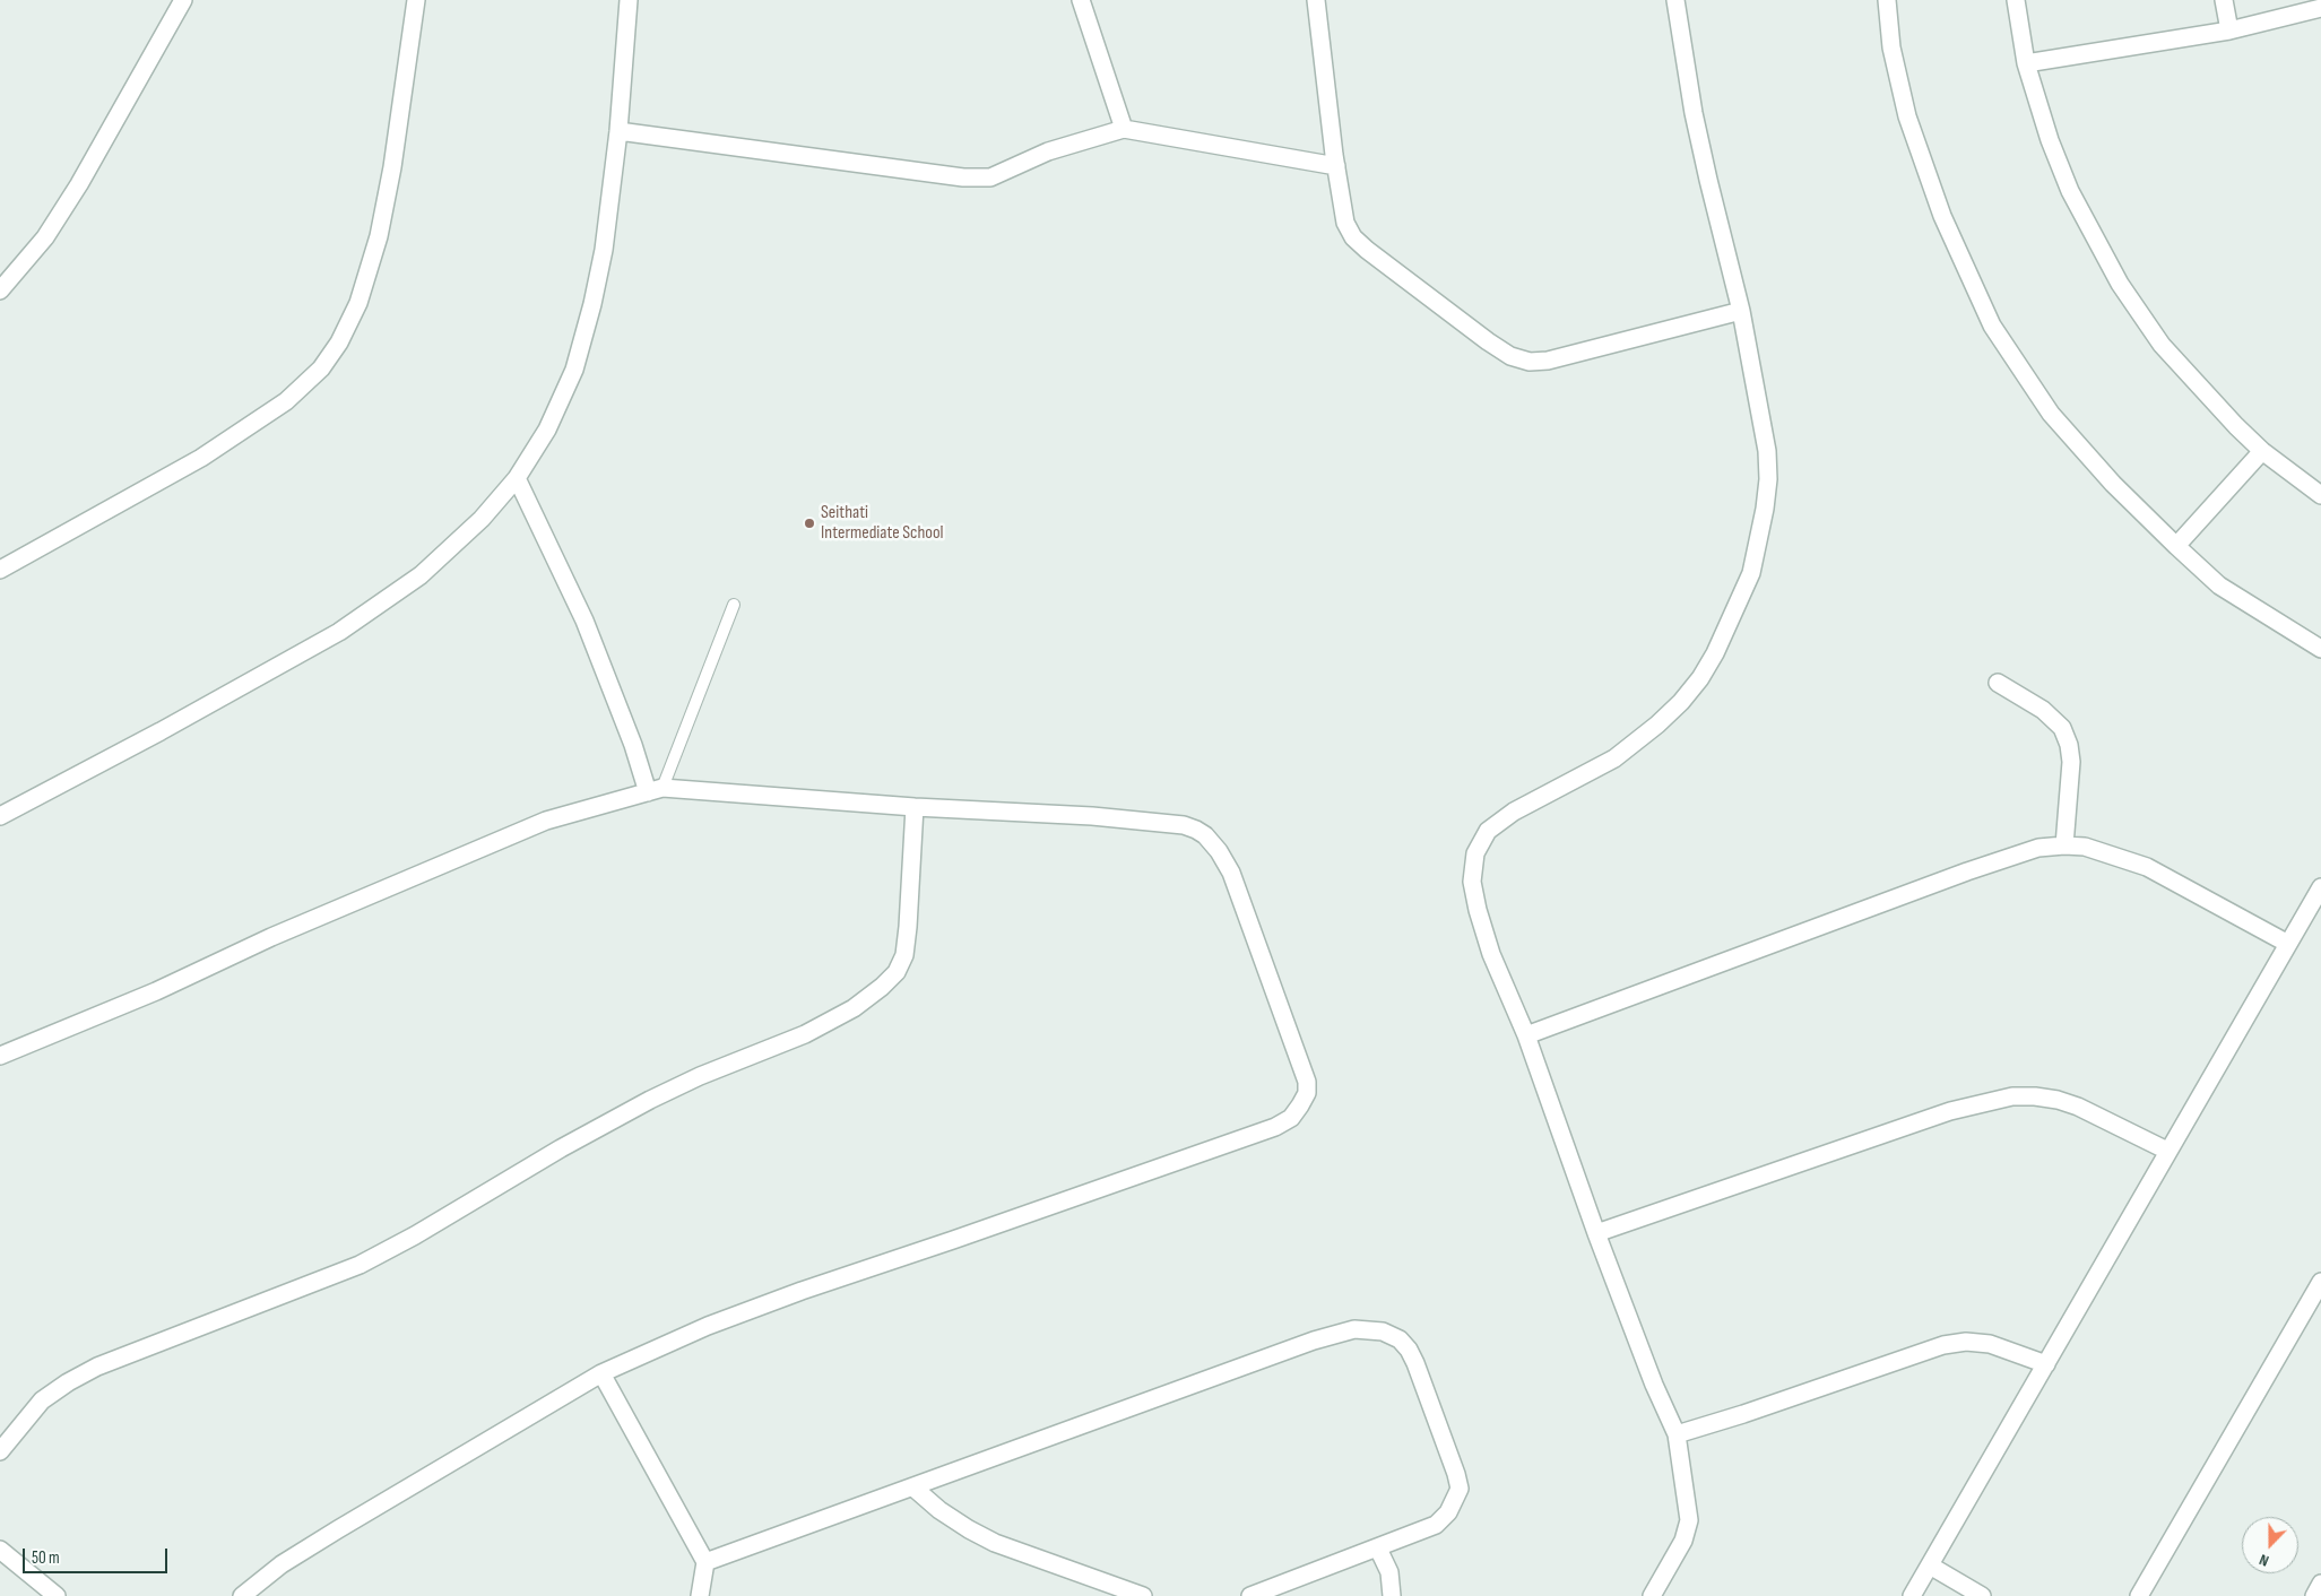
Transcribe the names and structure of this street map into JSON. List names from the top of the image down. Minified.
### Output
{"places":["Seithati Intermediate School"],"scale_bar":"50 m","north":"bottom"}
